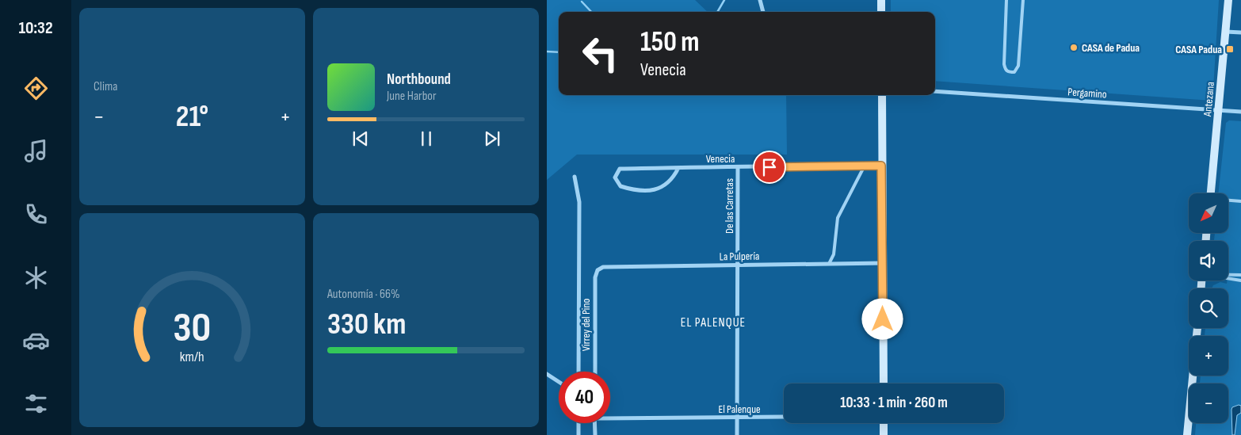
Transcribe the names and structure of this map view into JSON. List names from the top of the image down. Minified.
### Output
{"streets":{"street":["Pergamino","Antezana","Venecia","De las Carretas","La Pulpería","Virrey del Pino","El Palenque"]},"crossings":[["Pergamino","Antezana"],["Venecia","De las Carretas"],["De las Carretas","La Pulpería"],["De las Carretas","El Palenque"],["La Pulpería","Virrey del Pino"]],"districts":["EL PALENQUE"],"places":{"other":["CASA de Padua"],"transit":["CASA Padua"]},"north":"bottom left","page":{"tabs":"10:32","tile":["Clima",["Autonomía · 66%","330 km"]],"turn":["150 m","Venecia"],"song":["Northbound","June Harbor"],"heat":["−","21°","+"],"map_buttons":["+","−"],"limit":"40","trip":"10:33 · 1 min · 260 m","gauge":["30","km/h"]}}
